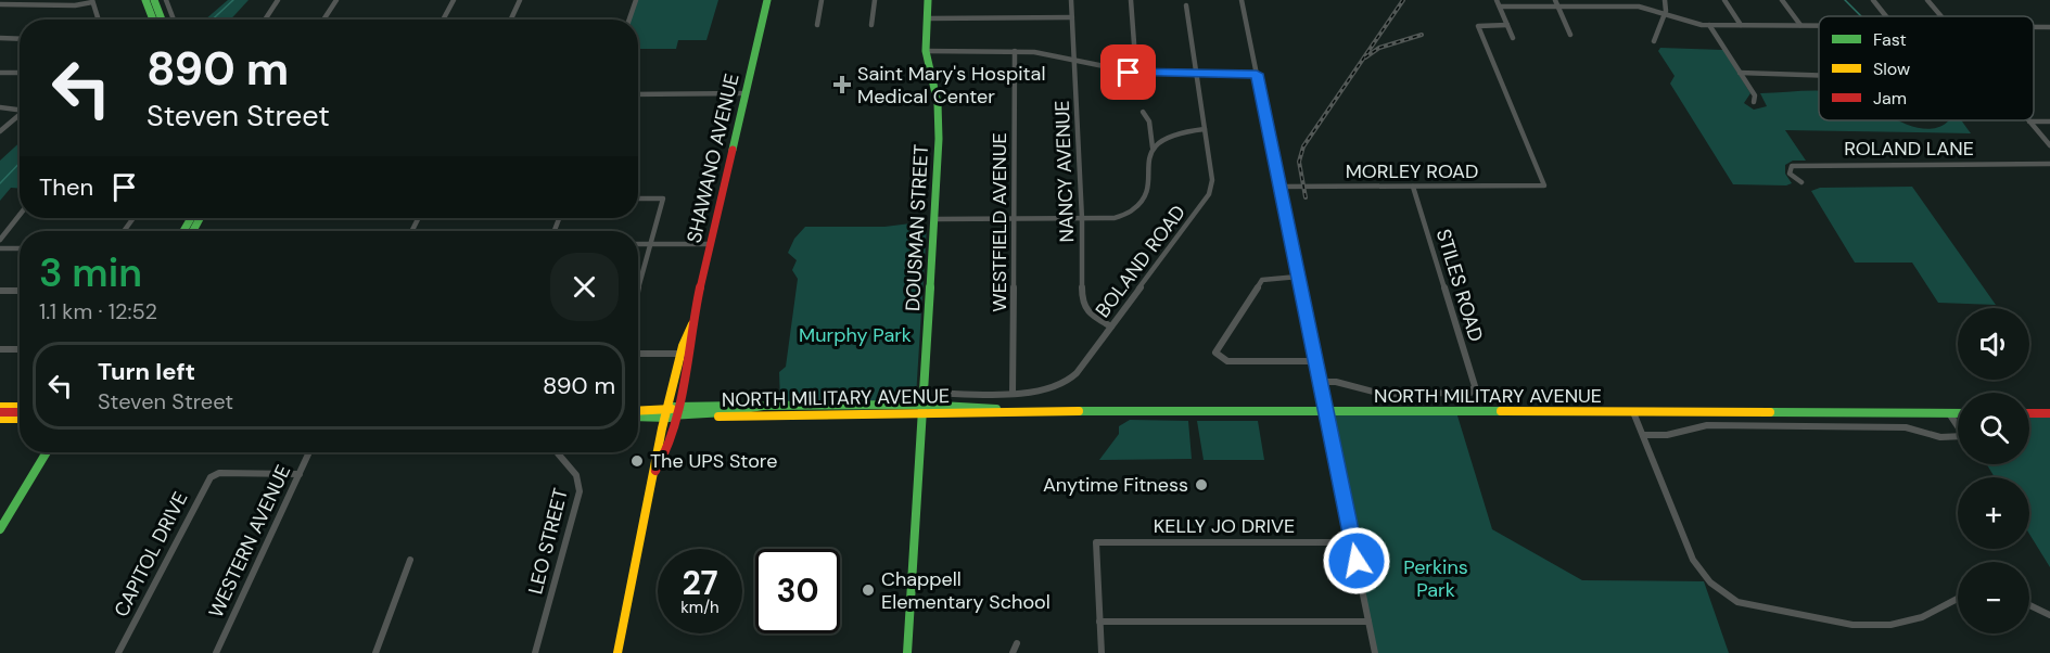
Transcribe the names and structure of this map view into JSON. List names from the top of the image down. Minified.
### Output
{"streets":{"main road":["SHAWANO AVENUE","DOUSMAN STREET","NORTH MILITARY AVENUE"],"street":["ROLAND LANE","NANCY AVENUE","MORLEY ROAD","WESTFIELD AVENUE","BOLAND ROAD","STILES ROAD","KELLY JO DRIVE","WESTERN AVENUE","LEO STREET","CAPITOL DRIVE"]},"crossings":[["SHAWANO AVENUE","NORTH MILITARY AVENUE"],["NANCY AVENUE","BOLAND ROAD"],["MORLEY ROAD","STILES ROAD"],["WESTFIELD AVENUE","BOLAND ROAD"],["DOUSMAN STREET","BOLAND ROAD"],["DOUSMAN STREET","NORTH MILITARY AVENUE"],["WESTERN AVENUE","CAPITOL DRIVE"]],"parks":["Murphy Park","Perkins Park"],"places":{"health":["Saint Mary's Hospital Medical Center"],"other":["The UPS Store","Anytime Fitness","Chappell Elementary School"]},"legend":["Fast","Slow","Jam"],"page":{"turn":["890 m","Steven Street"],"then":"Then","heading":["3 min","1.1 km · 12:52"],"map_buttons":["+","−"],"list":[{"name":"Turn left","note":"Steven Street","value":"890 m"}],"speed":"27 km/h","limit":"30"}}
